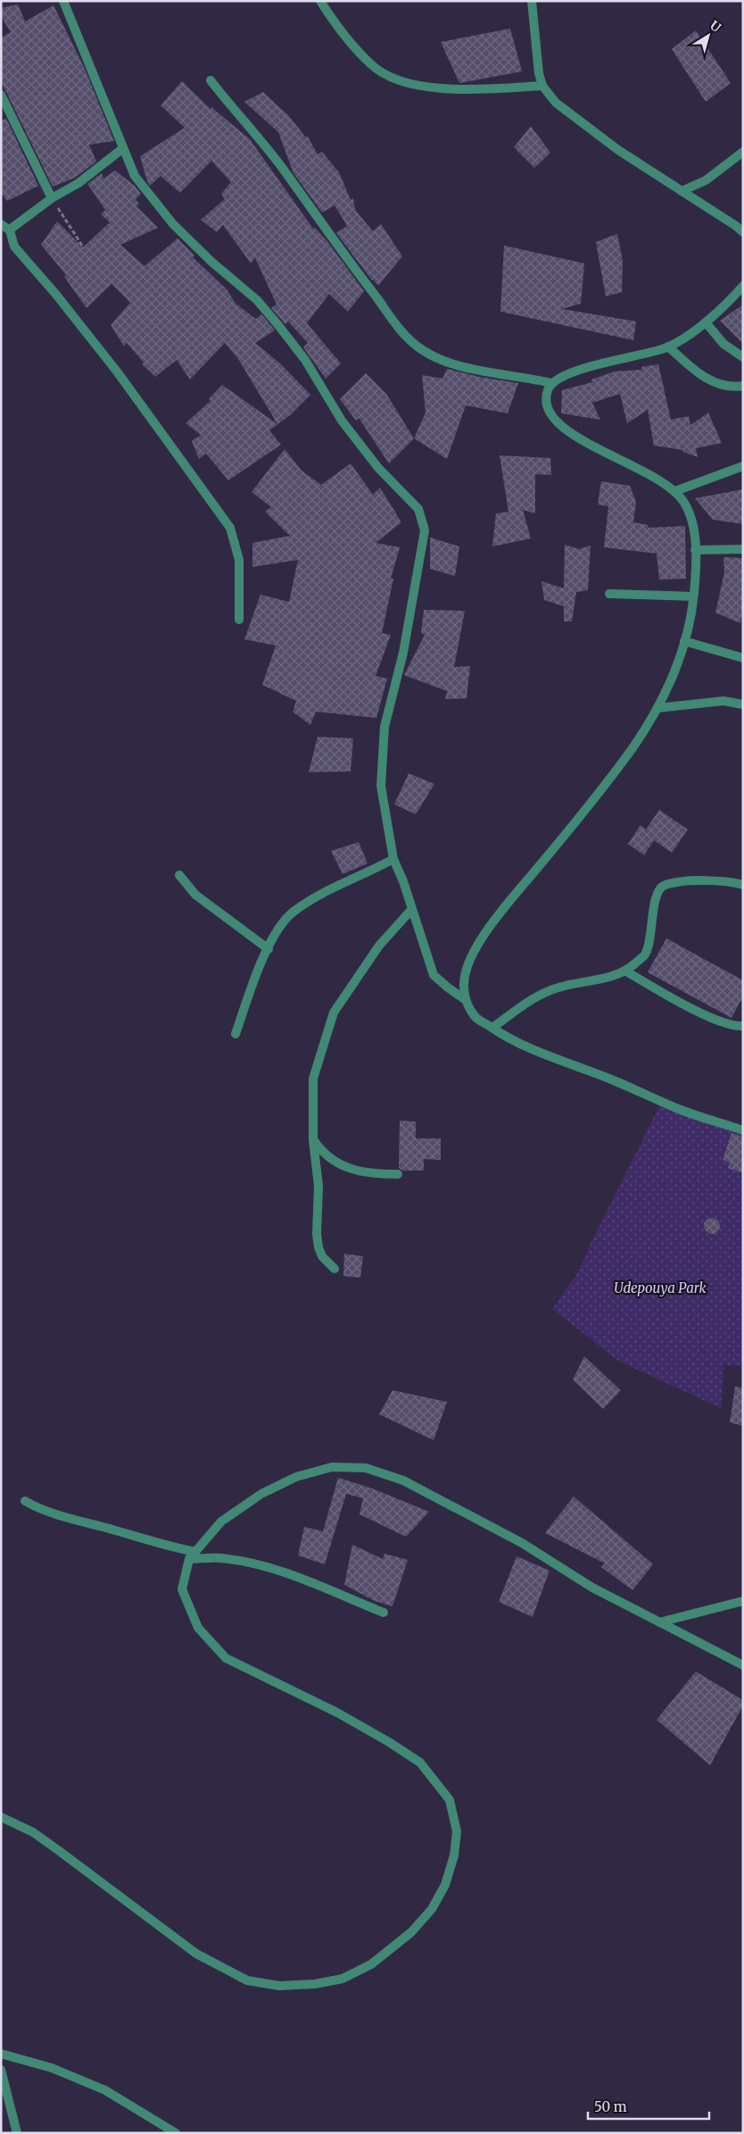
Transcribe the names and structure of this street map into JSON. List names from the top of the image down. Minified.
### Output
{"parks":["Udepouya Park"],"scale_bar":"50 m","north":"top right"}
